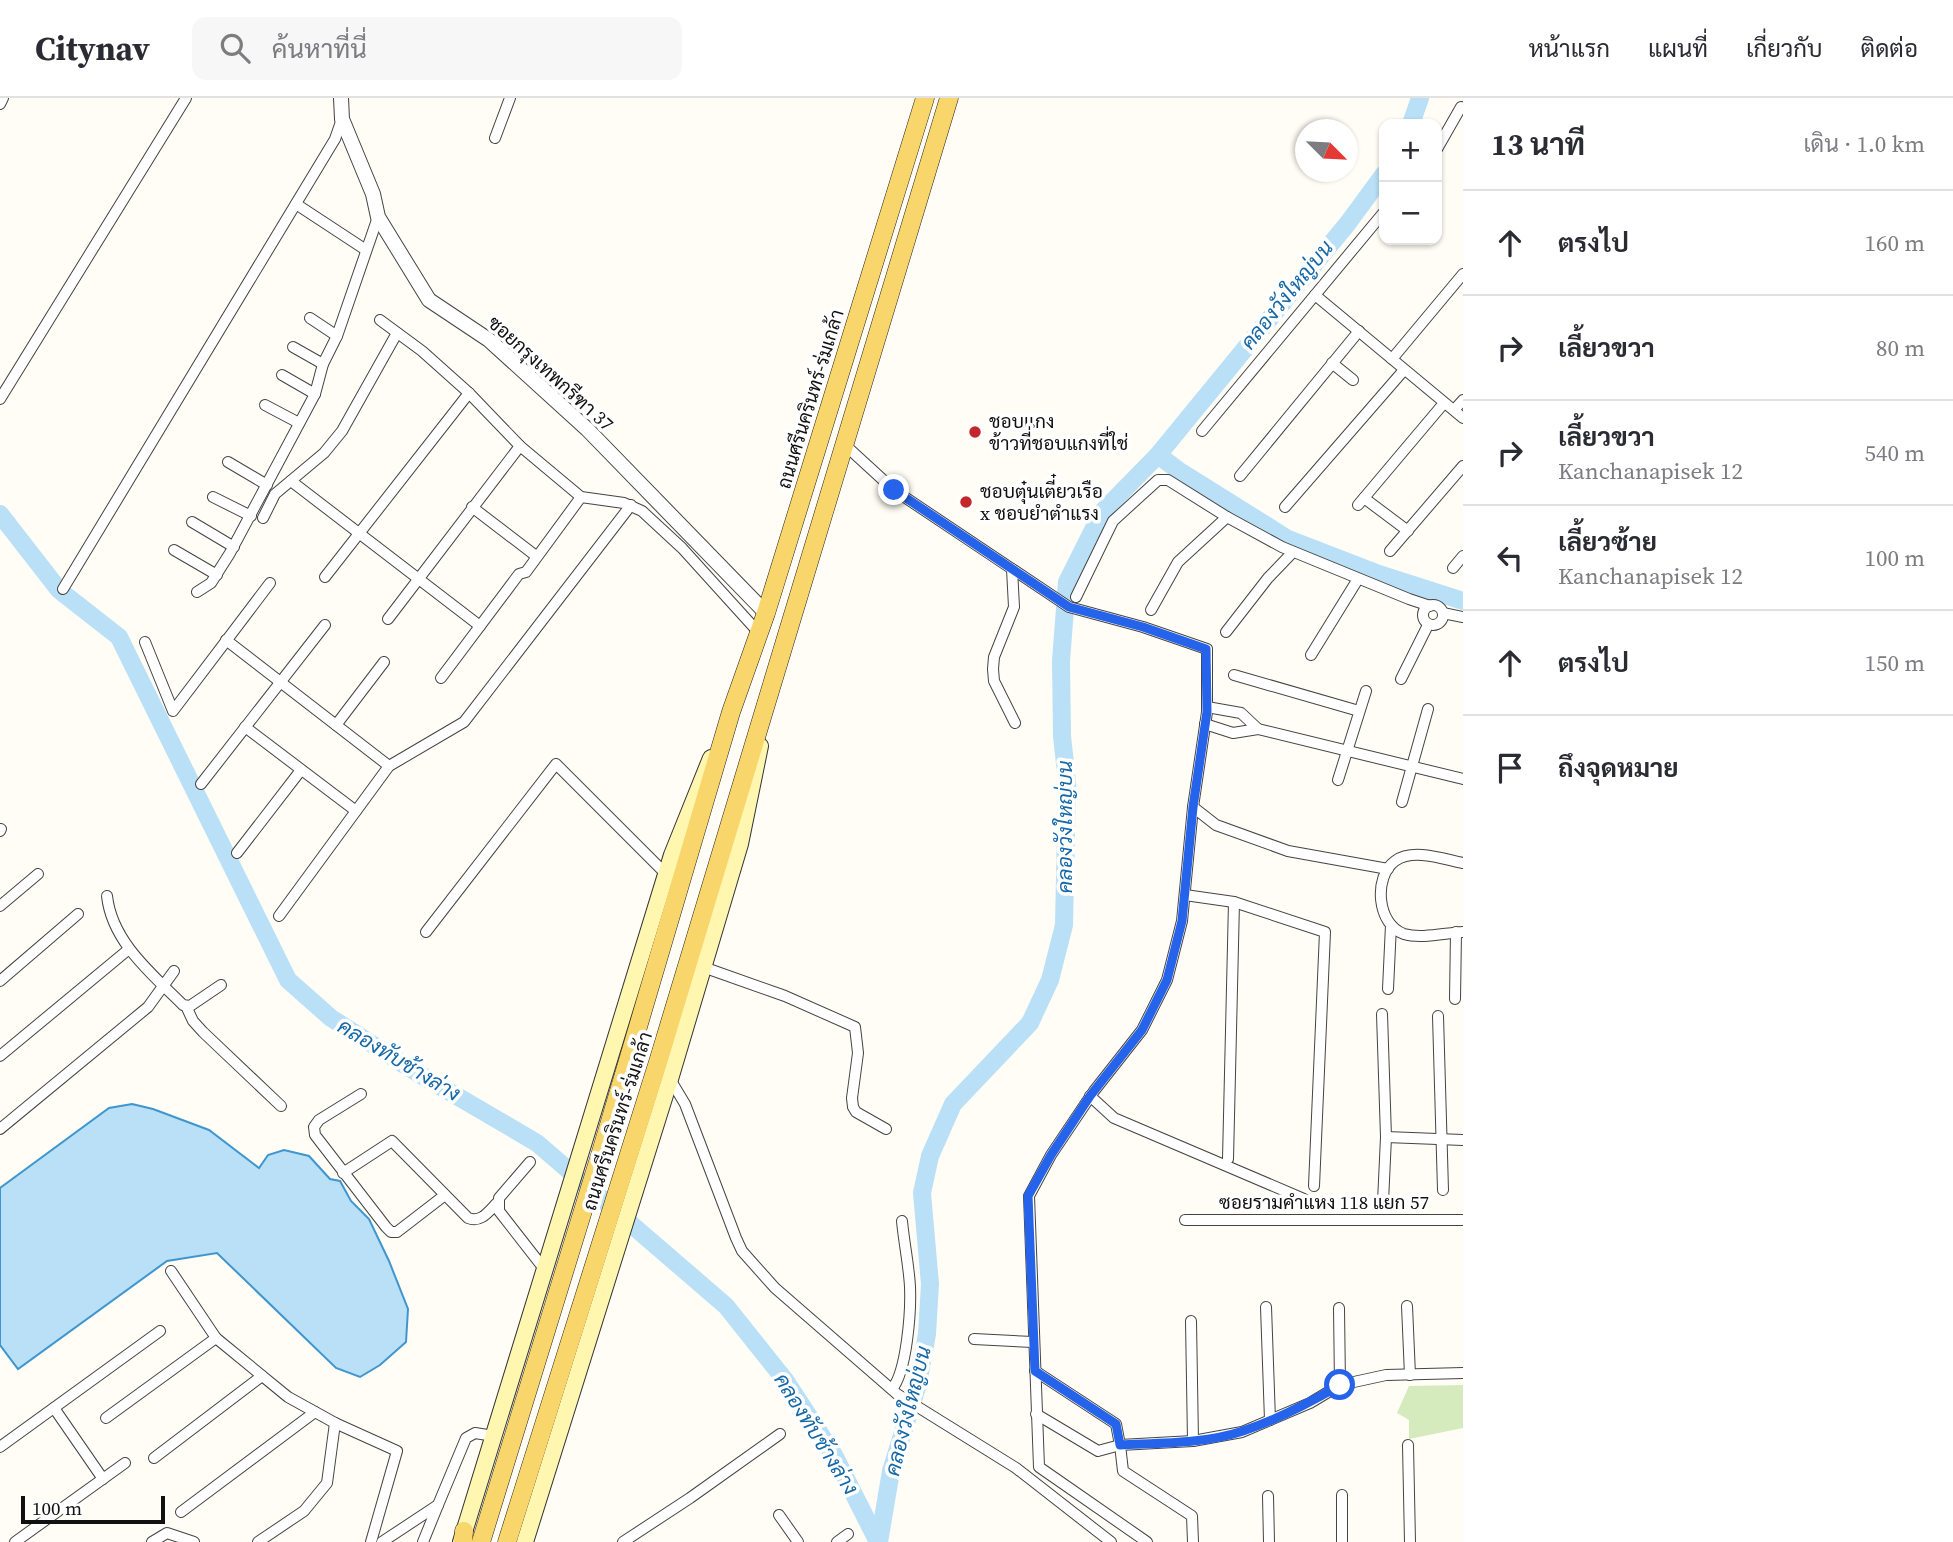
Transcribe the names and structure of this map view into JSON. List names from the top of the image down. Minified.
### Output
{"streets":{"main road":["ถนนศรีนครินทร์-ร่มเกล้า"],"street":["ซอยกรุงเทพกรีฑา 37","ซอยรามคำแหง 118 แยก 57"]},"crossings":[["ซอยกรุงเทพกรีฑา 37","ถนนศรีนครินทร์-ร่มเกล้า"]],"water":["คลองวังใหญ่บน","คลองทับช้างล่าง"],"places":["ชอบแกง ข้าวที่ชอบแกงที่ใช่","ชอบตุ๋นเตี๋ยวเรือ x ชอบยำตำแรง"],"scale_bar":"100 m","north":"bottom right","page":{"header":"Citynav","search":"ค้นหาที่นี่","nav":["หน้าแรก","แผนที่","เกี่ยวกับ","ติดต่อ"],"heading":["13 นาที","เดิน · 1.0 km"],"map_buttons":["+","−"],"list":[["ตรงไป","160 m"],["เลี้ยวขวา","80 m"],["เลี้ยวขวา","Kanchanapisek 12","540 m"],["เลี้ยวซ้าย","Kanchanapisek 12","100 m"],["ตรงไป","150 m"],"ถึงจุดหมาย"],"scale":"100 m"}}
